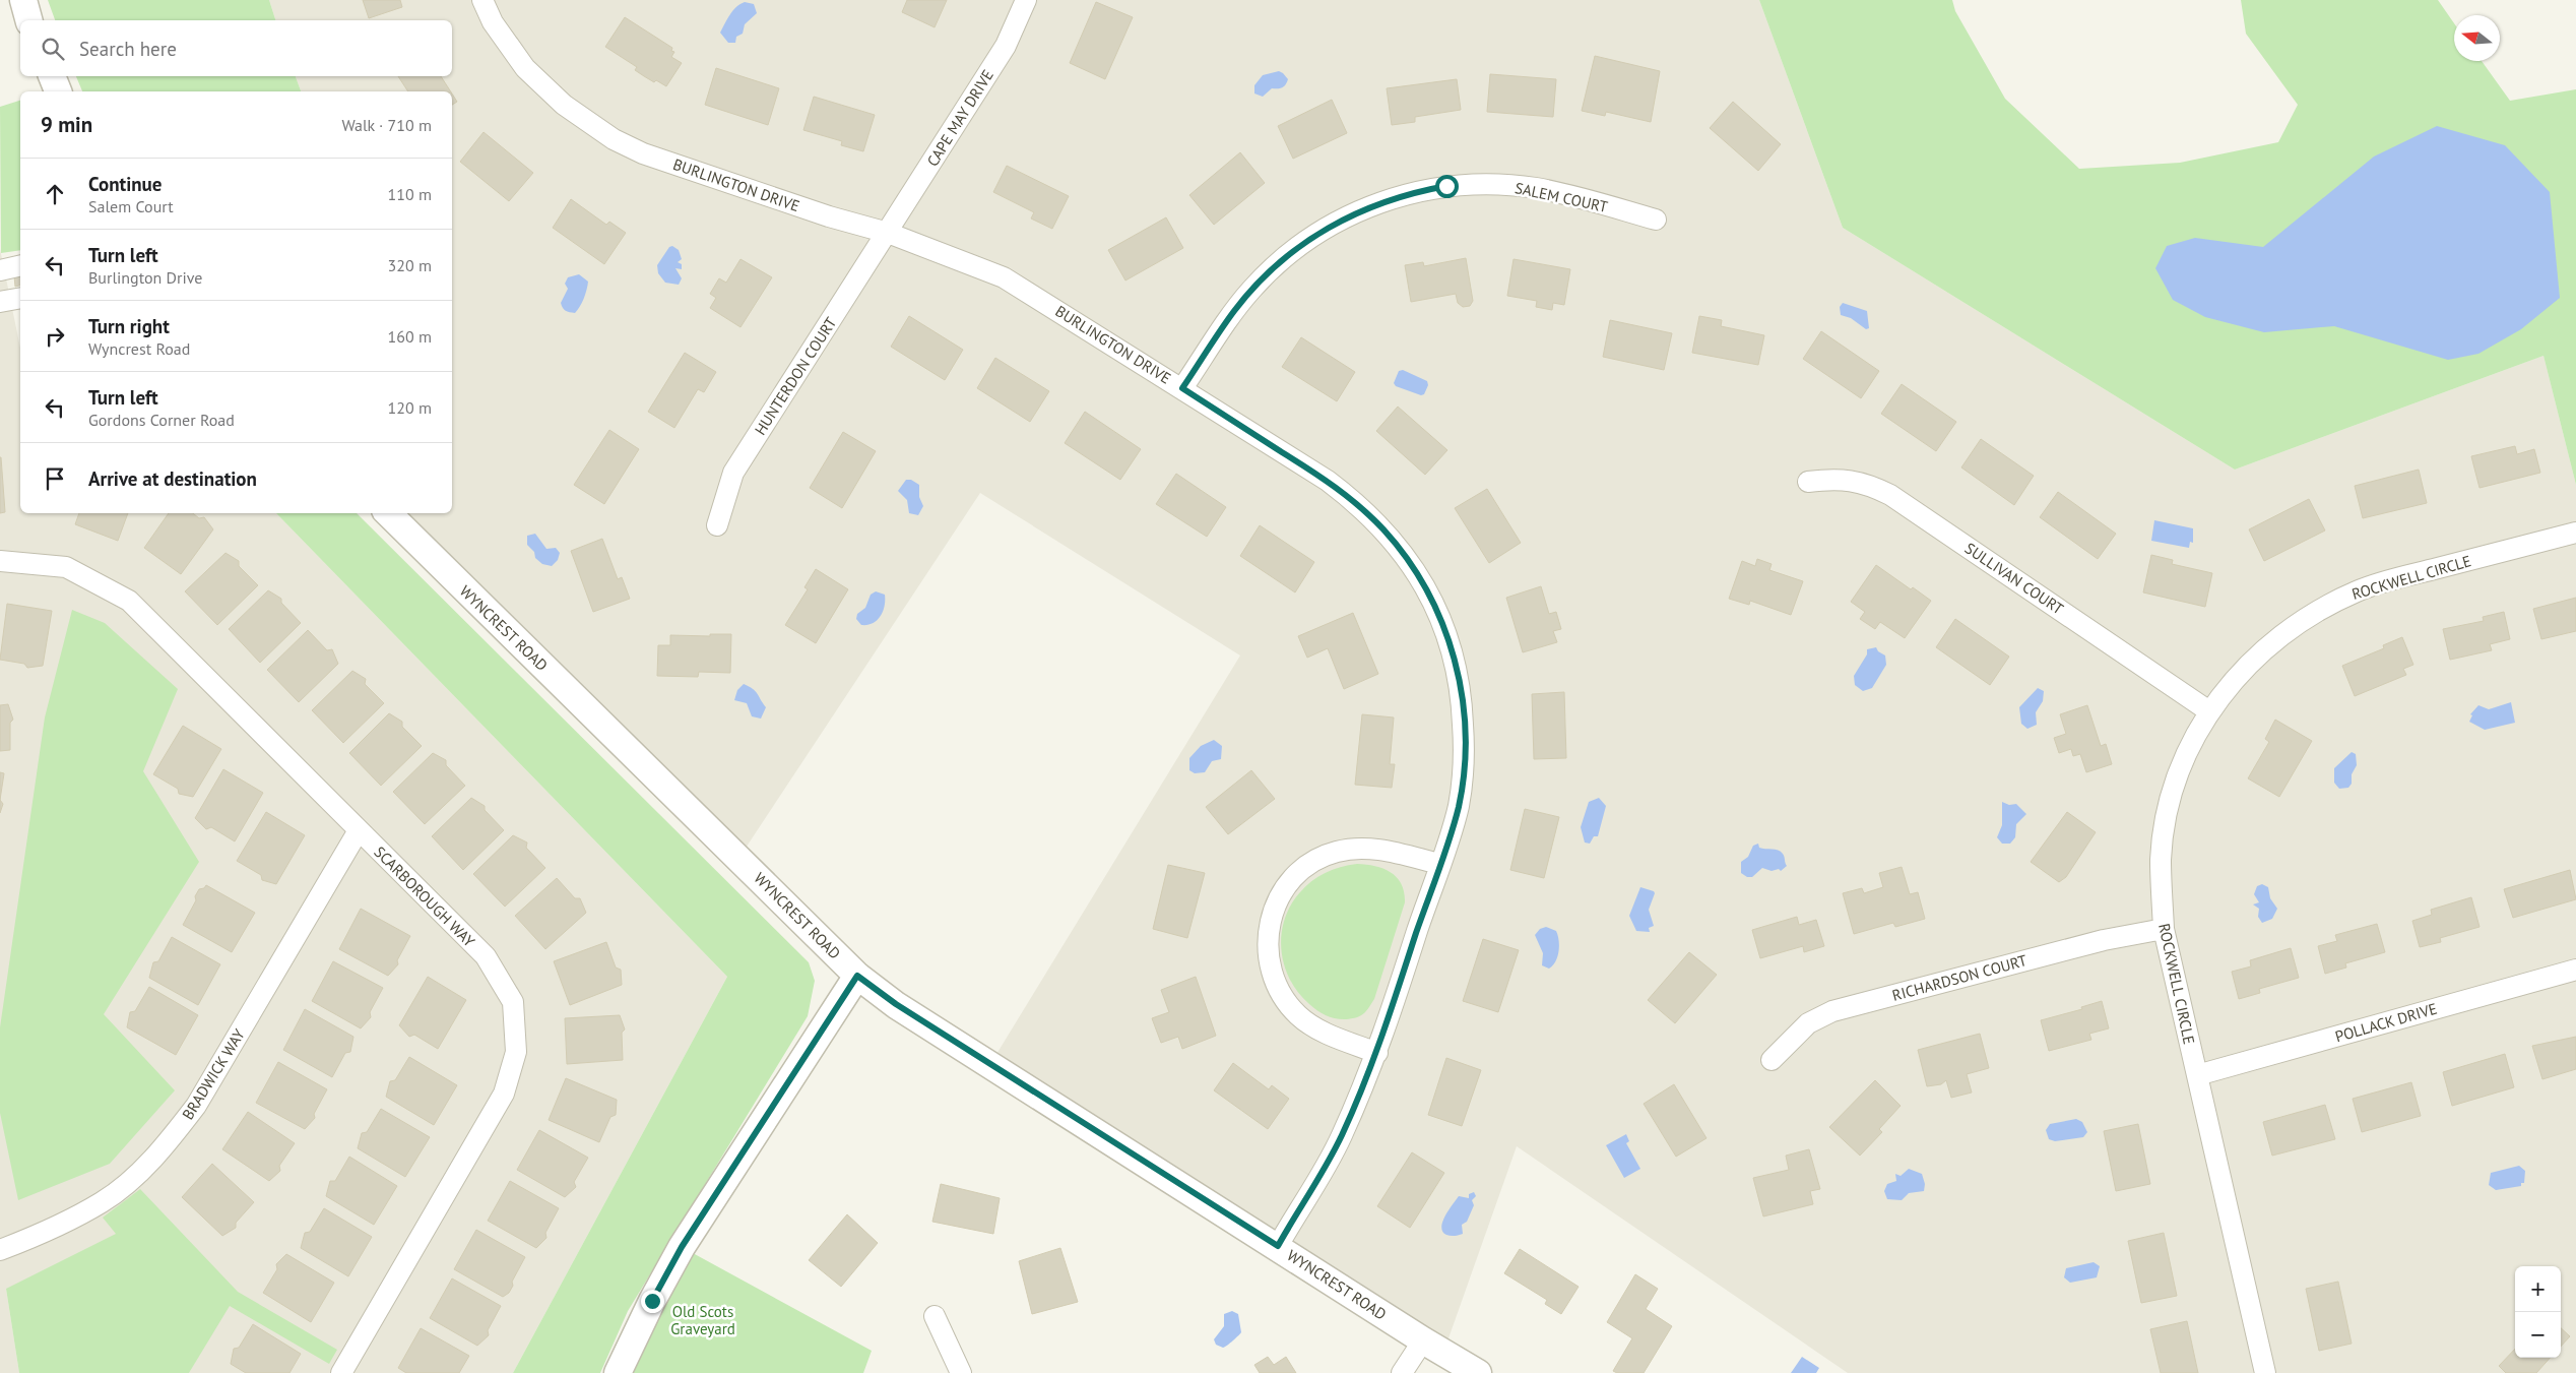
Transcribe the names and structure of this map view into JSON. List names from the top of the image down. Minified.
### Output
{"streets":{"street":["CAPE MAY DRIVE","BURLINGTON DRIVE","SALEM COURT","HUNTERDON COURT","ROCKWELL CIRCLE","SULLIVAN COURT","WYNCREST ROAD","SCARBOROUGH WAY","RICHARDSON COURT","POLLACK DRIVE","BRADWICK WAY"]},"crossings":[["CAPE MAY DRIVE","BURLINGTON DRIVE"],["CAPE MAY DRIVE","HUNTERDON COURT"],["BURLINGTON DRIVE","SALEM COURT"],["BURLINGTON DRIVE","HUNTERDON COURT"],["BURLINGTON DRIVE","WYNCREST ROAD"],["ROCKWELL CIRCLE","SULLIVAN COURT"],["ROCKWELL CIRCLE","RICHARDSON COURT"],["ROCKWELL CIRCLE","POLLACK DRIVE"],["SCARBOROUGH WAY","BRADWICK WAY"]],"parks":["Old Scots Graveyard"],"north":"left","page":{"search":"Search here","heading":["9 min","Walk · 710 m"],"list":[["Continue","Salem Court","110 m"],["Turn left","Burlington Drive","320 m"],["Turn right","Wyncrest Road","160 m"],["Turn left","Gordons Corner Road","120 m"],"Arrive at destination"],"map_buttons":["+","−"]}}
